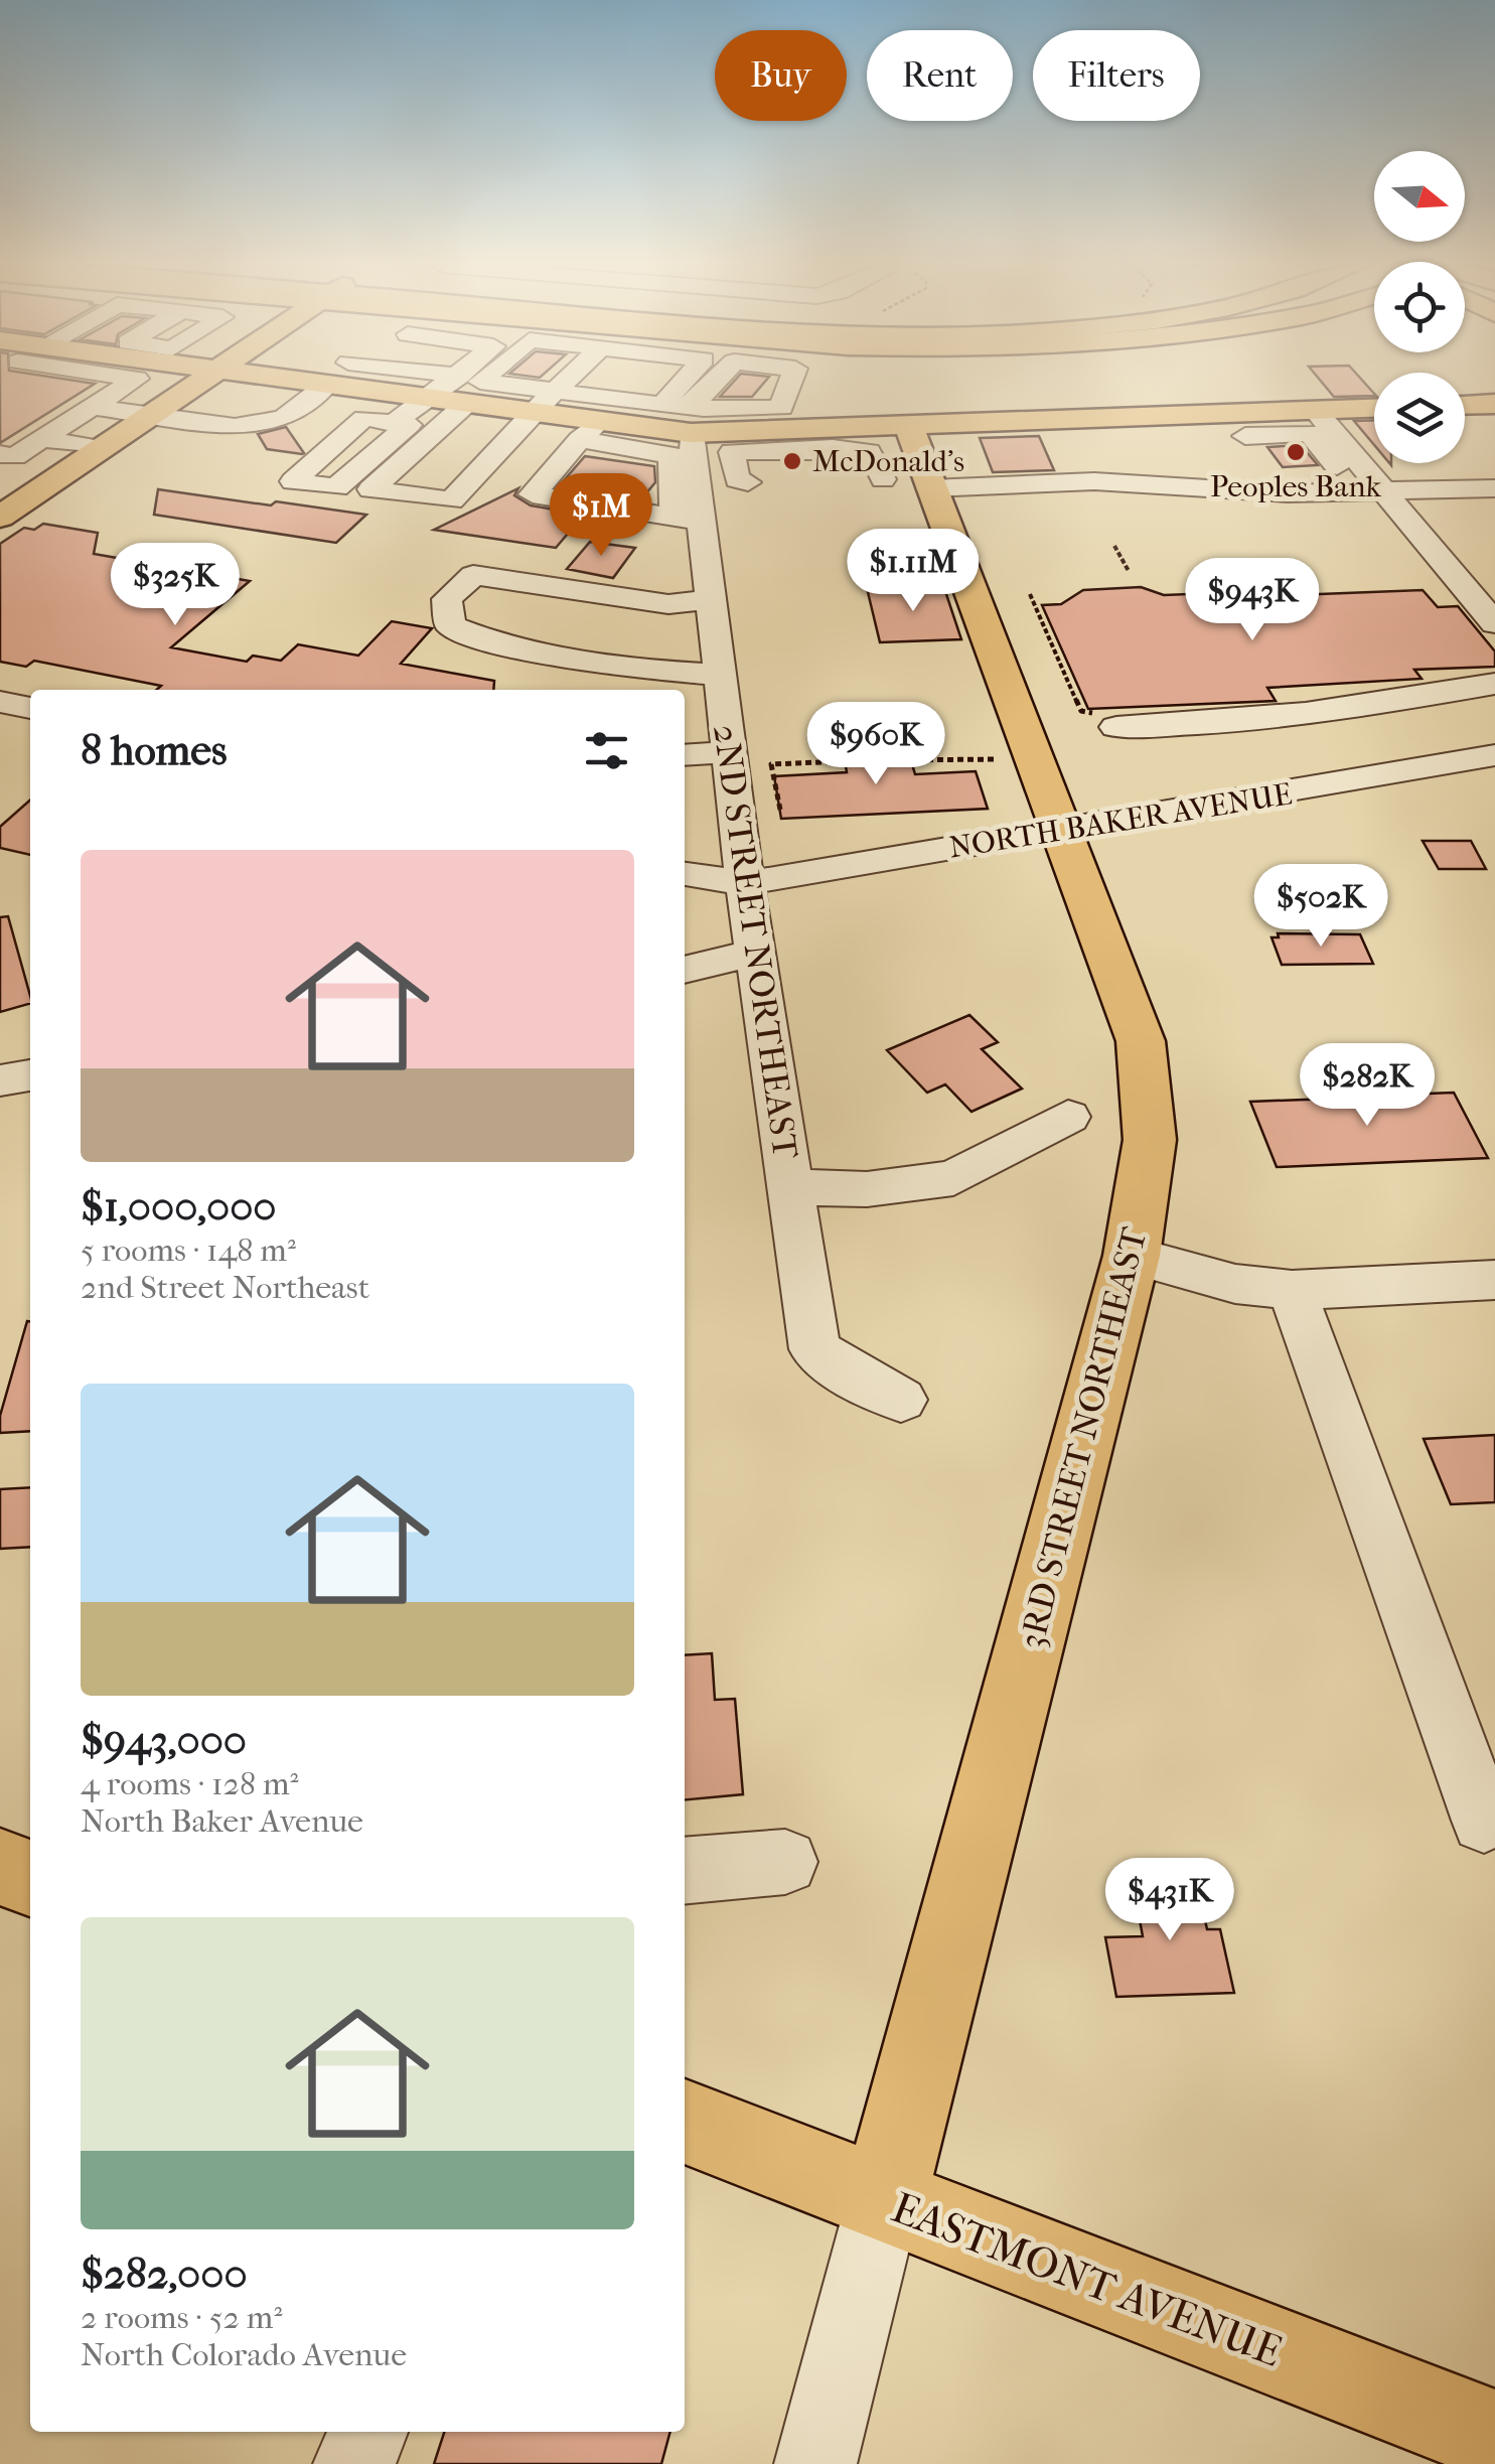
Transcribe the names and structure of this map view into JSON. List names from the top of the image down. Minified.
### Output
{"streets":{"main road":["3RD STREET NORTHEAST","EASTMONT AVENUE"],"street":["NORTH BAKER AVENUE","2ND STREET NORTHEAST"]},"crossings":[["NORTH BAKER AVENUE","2ND STREET NORTHEAST"],["NORTH BAKER AVENUE","3RD STREET NORTHEAST"],["3RD STREET NORTHEAST","EASTMONT AVENUE"]],"places":["Peoples Bank","McDonald's"],"north":"right","page":{"chip":["Buy","Rent","Filters"],"price":["$1M","$1.11M","$325K","$943K","$960K","$502K","$282K","$431K"],"heading":"8 homes","list":[{"name":"$1,000,000","note":"5 rooms · 148 m² · 2nd Street Northeast"},{"name":"$943,000","note":"4 rooms · 128 m² · North Baker Avenue"},{"name":"$282,000","note":"2 rooms · 52 m² · North Colorado Avenue"}]}}
